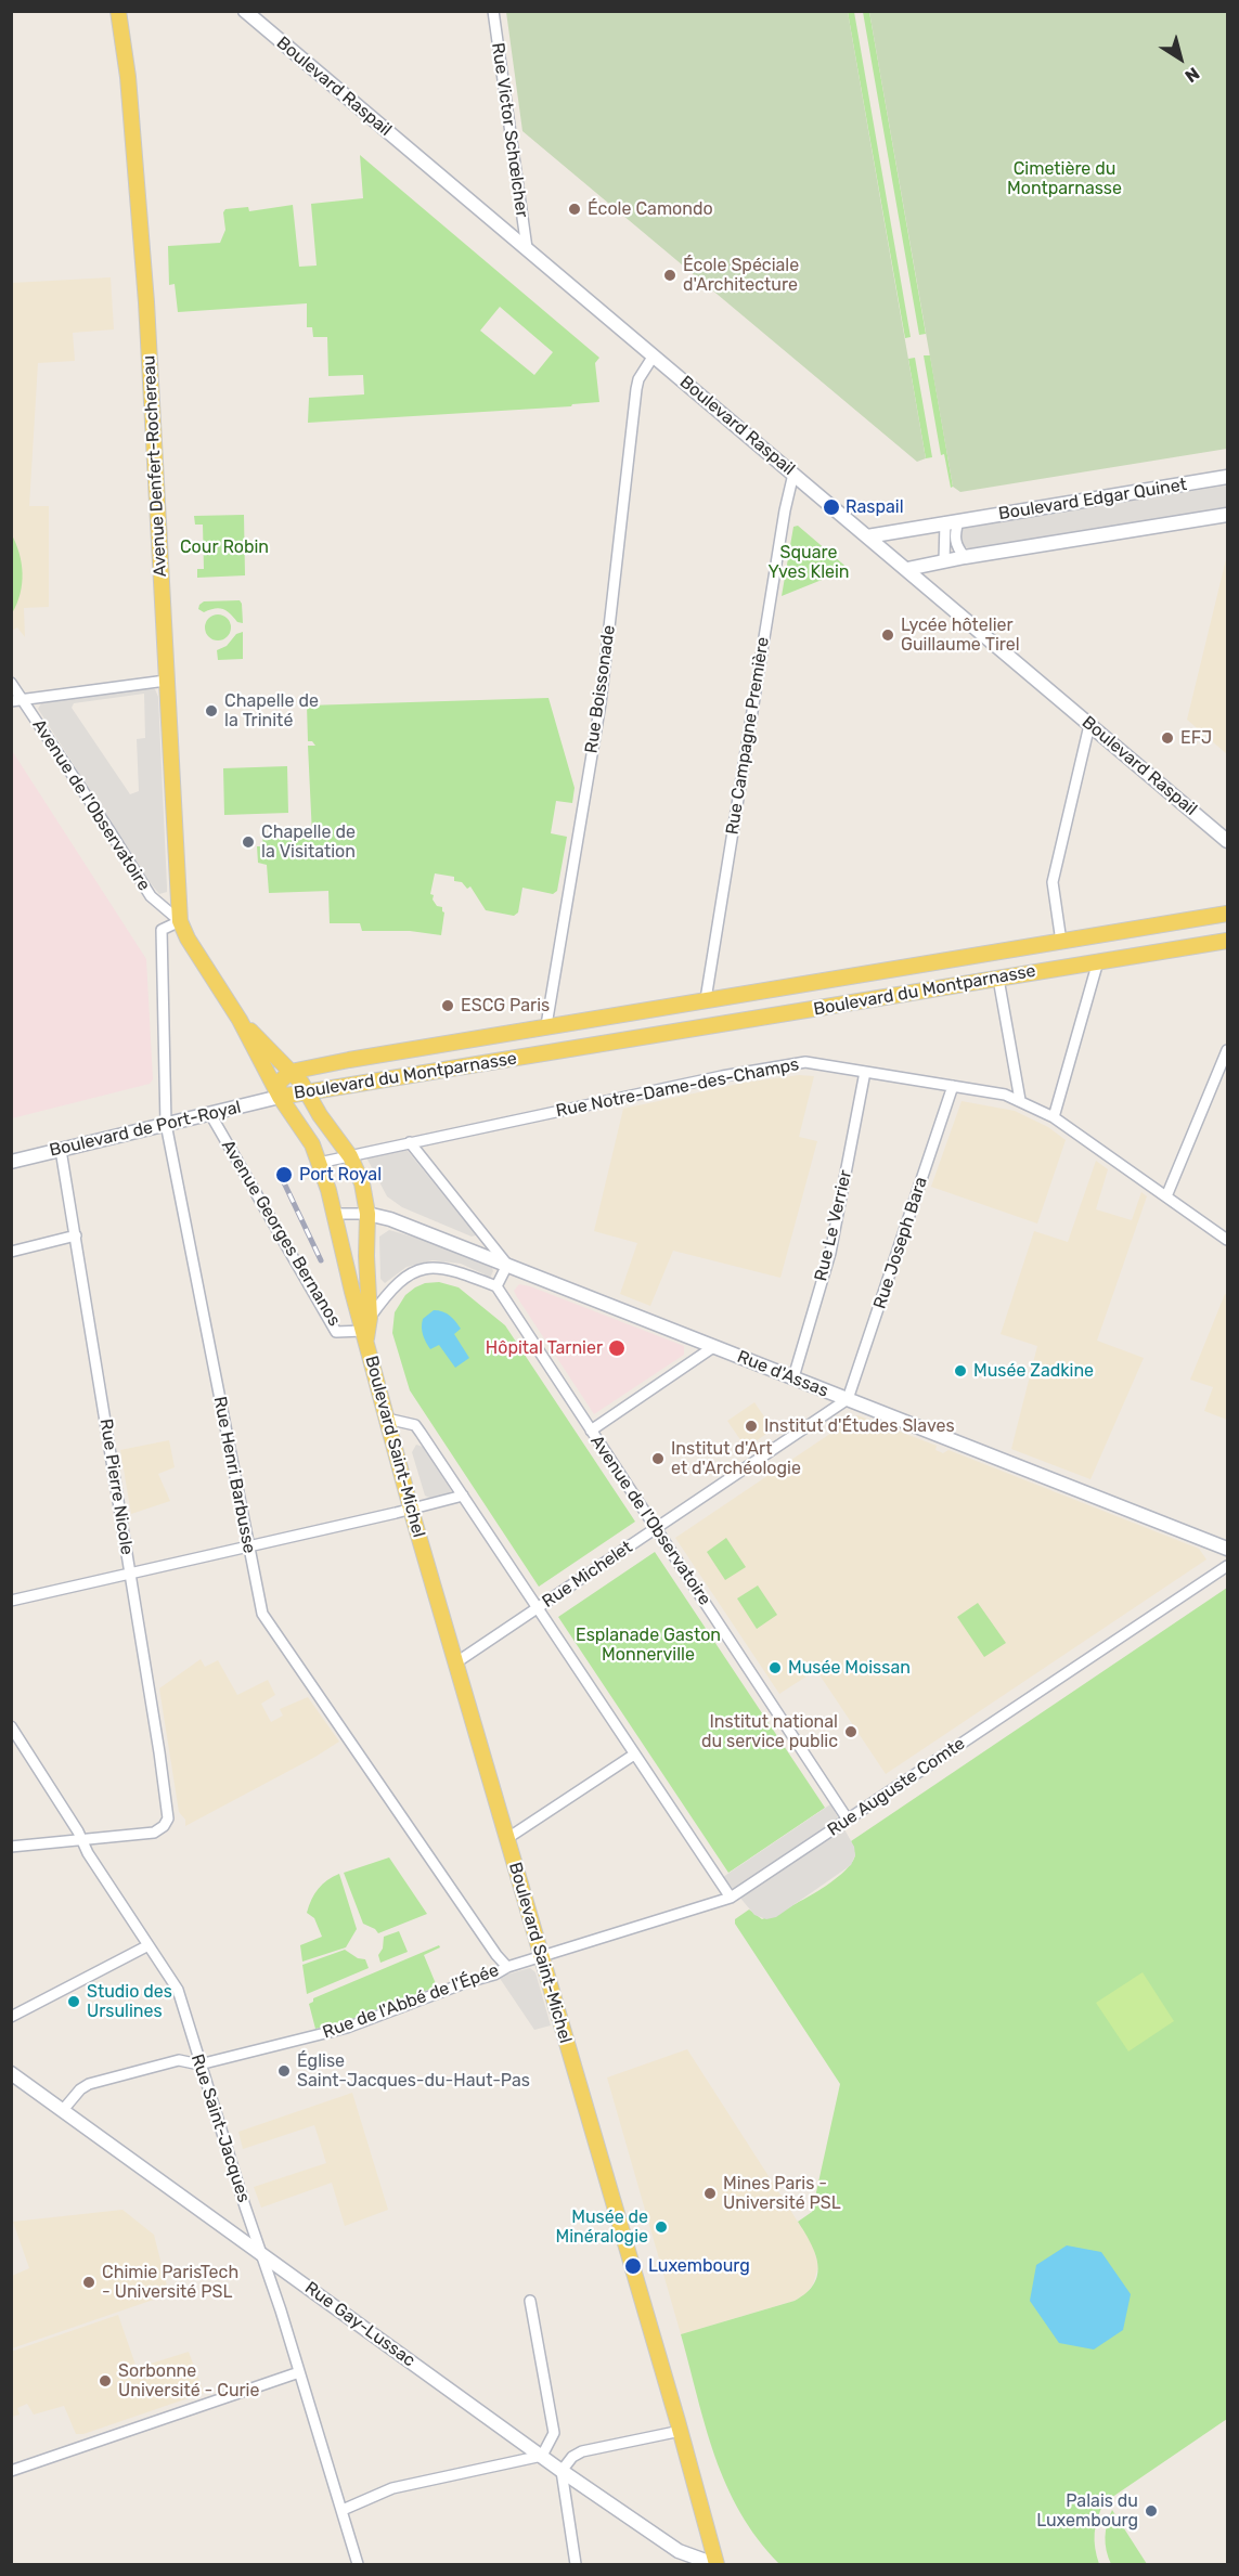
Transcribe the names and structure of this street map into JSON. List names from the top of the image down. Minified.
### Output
{"streets":{"main road":["Avenue Denfert-Rochereau","Avenue de l'Observatoire","Boulevard du Montparnasse","Boulevard Saint-Michel"],"street":["Boulevard Raspail","Rue Victor Schœlcher","Boulevard Edgar Quinet","Rue Boissonade","Rue Campagne Première","Rue Notre-Dame-des-Champs","Boulevard de Port-Royal","Rue Le Verrier","Avenue Georges Bernanos","Rue Joseph Bara","Rue d'Assas","Rue Henri Barbusse","Rue Pierre Nicole","Rue Michelet","Rue Auguste Comte","Rue de l'Abbé de l'Épée","Rue Saint-Jacques","Rue Gay-Lussac"]},"crossings":[["Boulevard Raspail","Rue Victor Schœlcher"],["Boulevard Raspail","Boulevard Edgar Quinet"],["Boulevard Raspail","Rue Boissonade"],["Boulevard Raspail","Rue Campagne Première"],["Avenue Denfert-Rochereau","Avenue de l'Observatoire"],["Avenue Denfert-Rochereau","Rue Henri Barbusse"],["Rue Boissonade","Boulevard du Montparnasse"],["Rue Campagne Première","Boulevard du Montparnasse"],["Avenue de l'Observatoire","Boulevard du Montparnasse"],["Avenue de l'Observatoire","Rue Notre-Dame-des-Champs"],["Avenue de l'Observatoire","Boulevard de Port-Royal"],["Avenue de l'Observatoire","Avenue Georges Bernanos"],["Avenue de l'Observatoire","Rue d'Assas"],["Avenue de l'Observatoire","Boulevard Saint-Michel"],["Avenue de l'Observatoire","Rue Henri Barbusse"],["Avenue de l'Observatoire","Rue Michelet"],["Avenue de l'Observatoire","Rue Auguste Comte"],["Boulevard du Montparnasse","Boulevard de Port-Royal"],["Rue Notre-Dame-des-Champs","Rue Le Verrier"],["Rue Notre-Dame-des-Champs","Rue Joseph Bara"],["Boulevard de Port-Royal","Avenue Georges Bernanos"],["Boulevard de Port-Royal","Rue Henri Barbusse"],["Boulevard de Port-Royal","Rue Pierre Nicole"],["Rue Le Verrier","Rue d'Assas"],["Avenue Georges Bernanos","Boulevard Saint-Michel"],["Rue Joseph Bara","Rue d'Assas"],["Rue Joseph Bara","Rue Michelet"],["Rue d'Assas","Rue Michelet"],["Boulevard Saint-Michel","Rue Michelet"],["Boulevard Saint-Michel","Rue Auguste Comte"],["Boulevard Saint-Michel","Rue de l'Abbé de l'Épée"],["Boulevard Saint-Michel","Rue Gay-Lussac"],["Rue Henri Barbusse","Rue de l'Abbé de l'Épée"],["Rue Pierre Nicole","Rue Saint-Jacques"],["Rue Auguste Comte","Rue de l'Abbé de l'Épée"],["Rue de l'Abbé de l'Épée","Rue Saint-Jacques"],["Rue de l'Abbé de l'Épée","Rue Gay-Lussac"],["Rue Saint-Jacques","Rue Gay-Lussac"]],"parks":["Cimetière du Montparnasse","Cour Robin","Square Yves Klein","Esplanade Gaston Monnerville"],"places":["École Camondo","École Spéciale d'Architecture","Raspail","Lycée hôtelier Guillaume Tirel","Chapelle de la Trinité","EFJ","Chapelle de la Visitation","ESCG Paris","Port Royal","Hôpital Tarnier","Musée Zadkine","Institut d'Études Slaves","Institut d'Art et d'Archéologie","Musée Moissan","Institut national du service public","Studio des Ursulines","Église Saint-Jacques-du-Haut-Pas","Mines Paris - Université PSL","Musée de Minéralogie","Luxembourg","Chimie ParisTech - Université PSL","Sorbonne Université - Curie","Palais du Luxembourg"],"north":"bottom right"}
